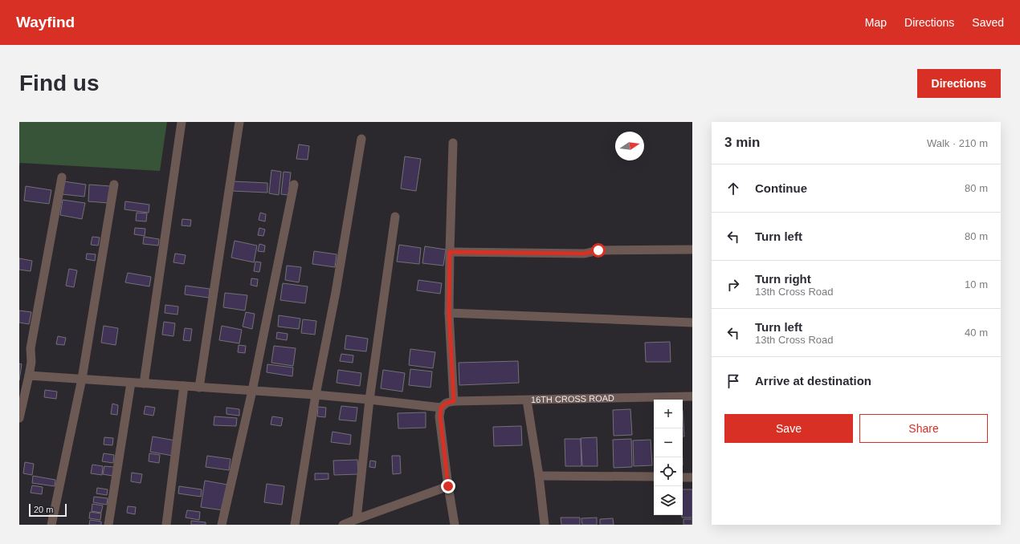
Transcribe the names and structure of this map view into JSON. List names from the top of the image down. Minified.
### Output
{"streets":{"street":["16TH CROSS ROAD"]},"scale_bar":"20 m","north":"right","page":{"header":"Wayfind","nav":["Map","Directions","Saved"],"buttons":["Directions",["Save","Share"]],"title":"Find us","heading":["3 min","Walk · 210 m"],"list":[["Continue","80 m"],["Turn left","80 m"],["Turn right","13th Cross Road","10 m"],["Turn left","13th Cross Road","40 m"],"Arrive at destination"],"map_buttons":["+","−"],"scale":"20 m"}}
